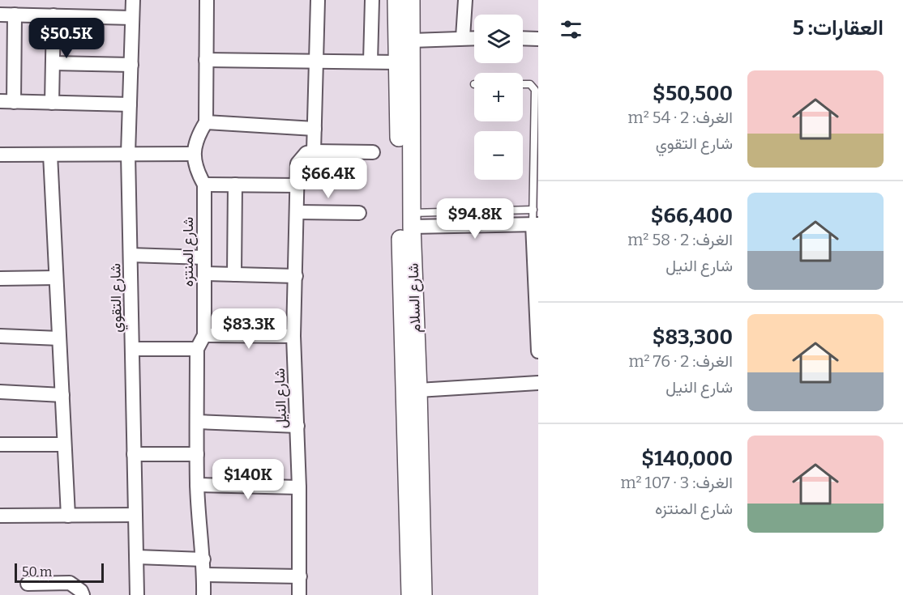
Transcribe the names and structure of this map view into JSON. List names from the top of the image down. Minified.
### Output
{"streets":{"street":["شارع المنتزه","شارع التقوي","شارع السلام","شارع النيل"]},"scale_bar":"50 m","page":{"heading":"العقارات: 5","map_buttons":["+","−"],"price":["$50.5K","$66.4K","$94.8K","$83.3K","$140K"],"list":[{"name":"$50,500","note":"الغرف: 2 · 54 m² · شارع التقوي"},{"name":"$66,400","note":"الغرف: 2 · 58 m² · شارع النيل"},{"name":"$83,300","note":"الغرف: 2 · 76 m² · شارع النيل"},{"name":"$140,000","note":"الغرف: 3 · 107 m² · شارع المنتزه"}],"scale":"50 m"}}
